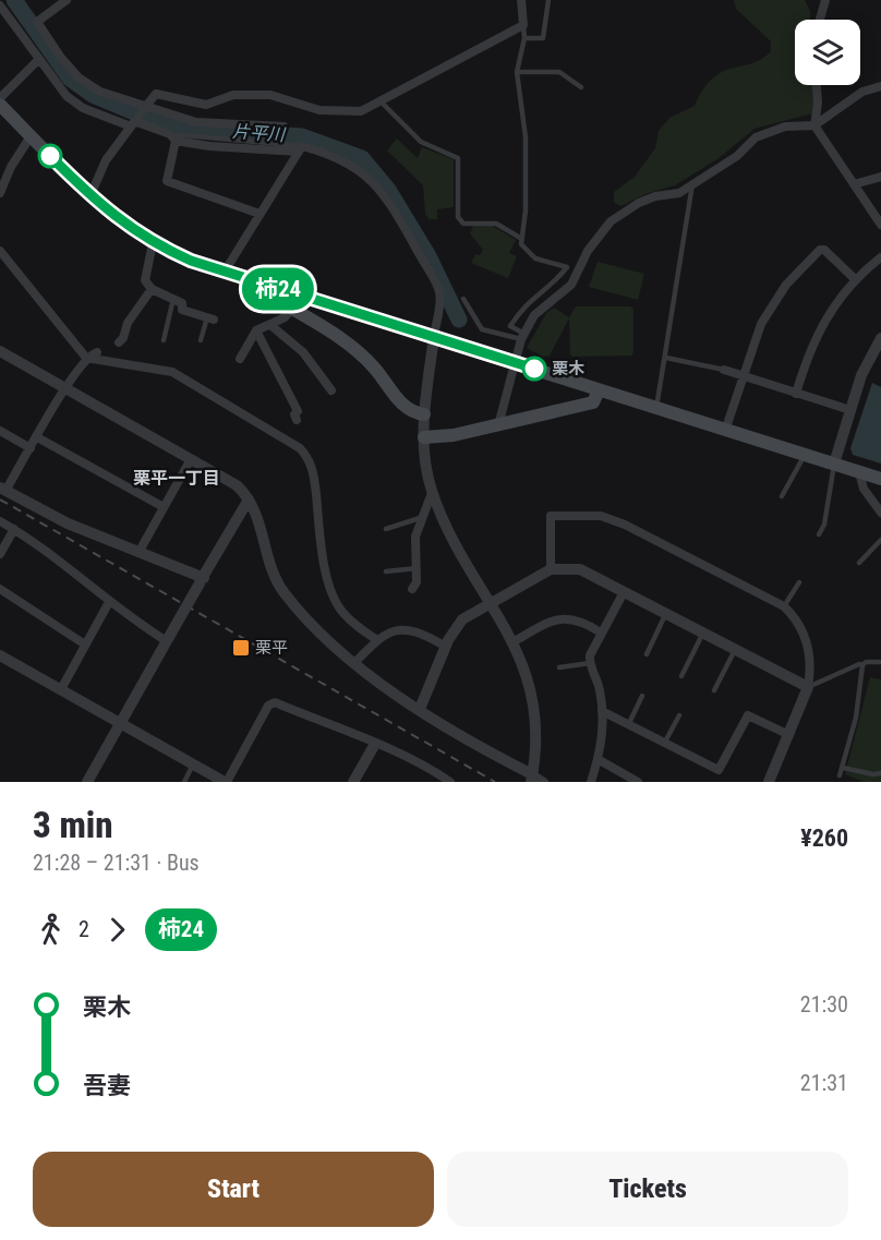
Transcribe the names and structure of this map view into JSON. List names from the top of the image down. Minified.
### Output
{"districts":["栗平一丁目"],"water":["片平川"],"places":{"other":["栗木"],"transit":["栗平"]},"lines":["bus line 柿24"],"page":{"on_map":"柿24","heading":["3 min","21:28 – 21:31 · Bus","¥260"],"legs":["2","柿24"],"list":[{"name":"栗木","value":"21:30"},{"name":"吾妻","value":"21:31"}],"buttons":["Start","Tickets"]}}
